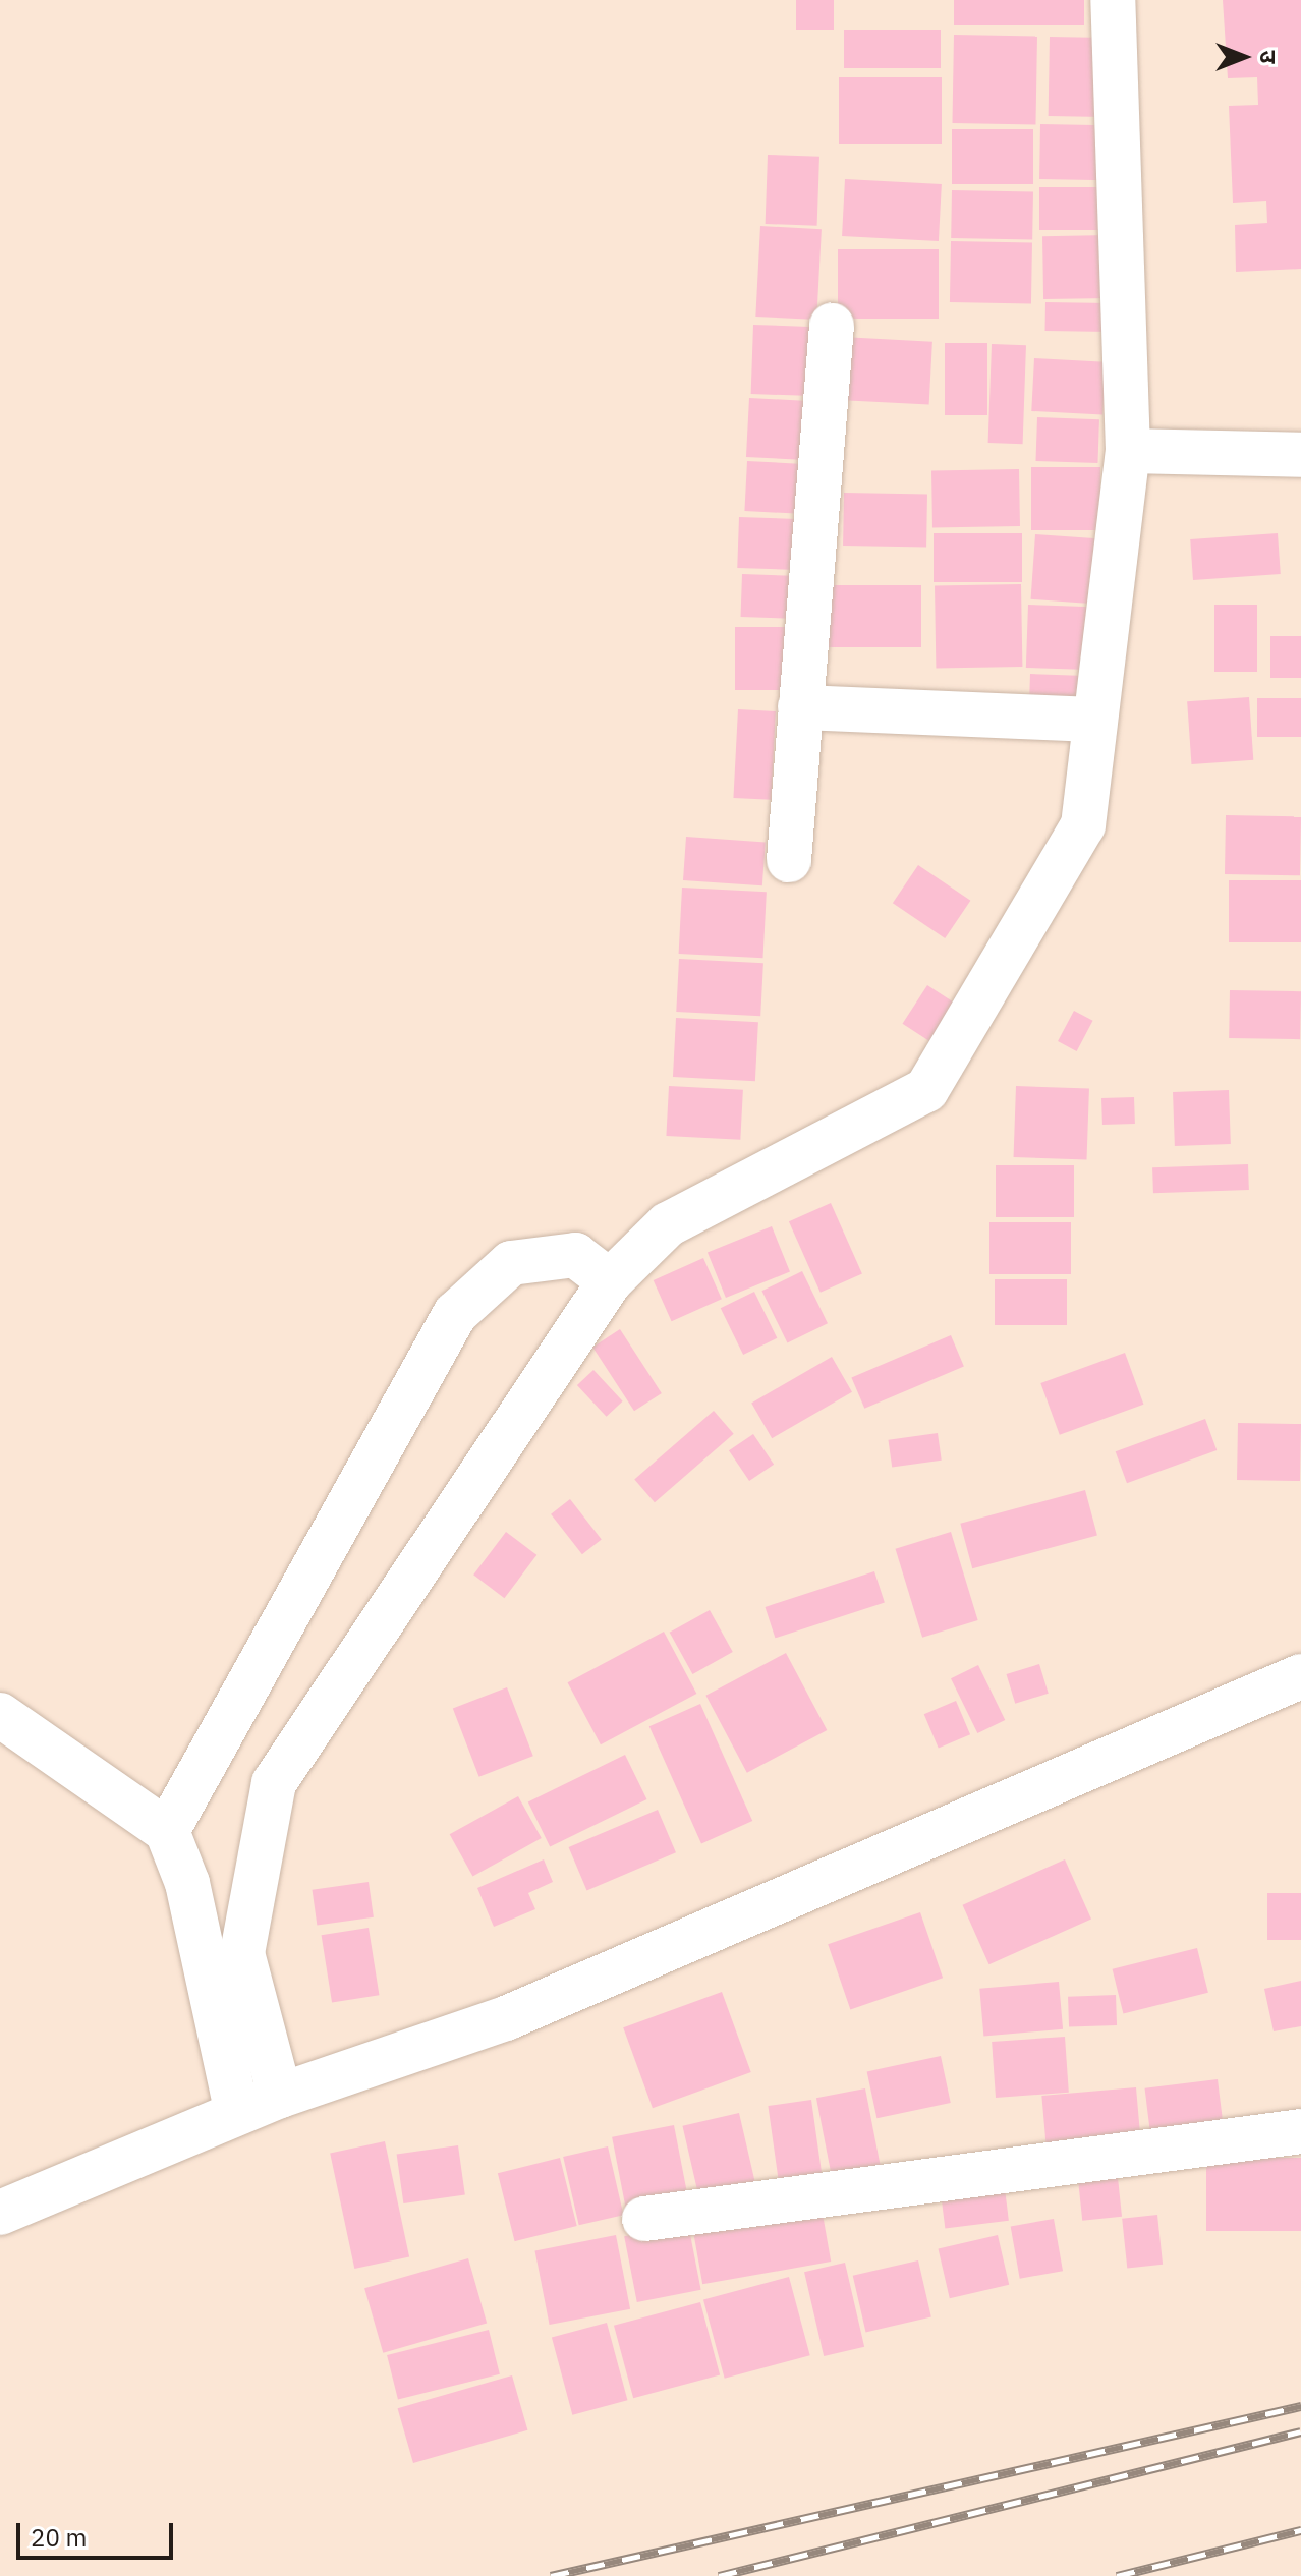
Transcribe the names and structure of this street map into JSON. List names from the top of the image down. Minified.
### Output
{"scale_bar":"20 m","north":"right"}
